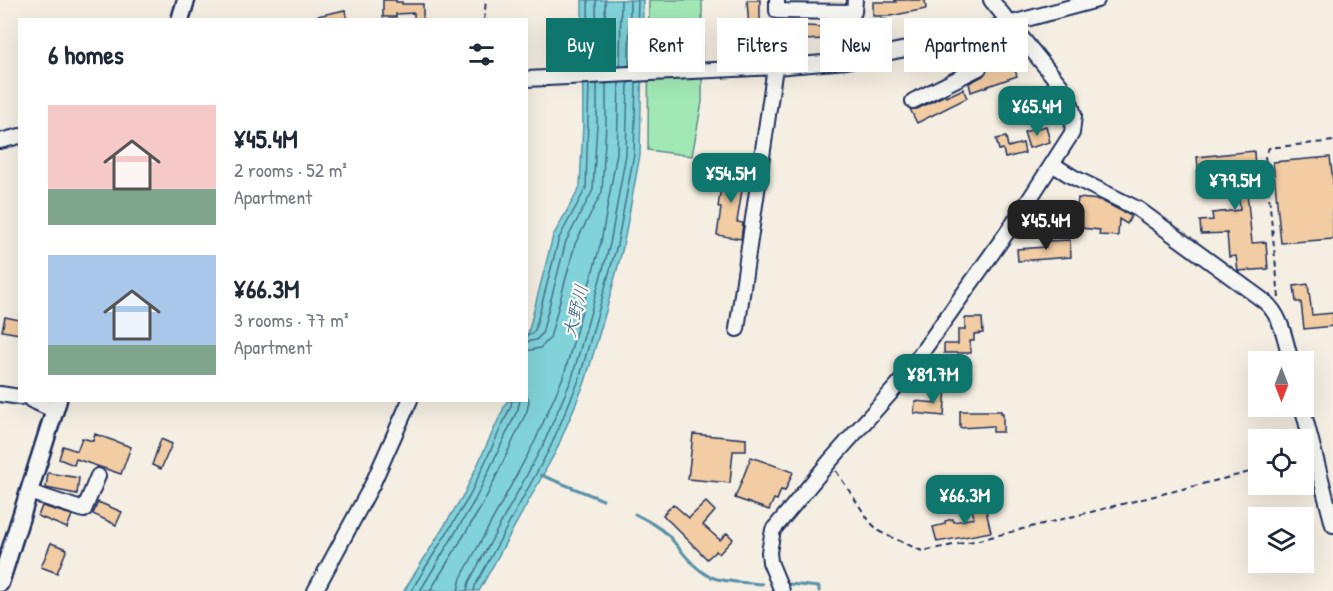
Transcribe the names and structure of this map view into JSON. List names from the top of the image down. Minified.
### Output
{"water":["大野川"],"north":"bottom","page":{"chip":["Buy","Rent","Filters","New","Apartment"],"heading":"6 homes","price":["¥65.4M","¥54.5M","¥79.5M","¥45.4M","¥81.7M","¥66.3M"],"list":[{"name":"¥45.4M","note":"2 rooms · 52 m² · Apartment"},{"name":"¥66.3M","note":"3 rooms · 77 m² · Apartment"}]}}
